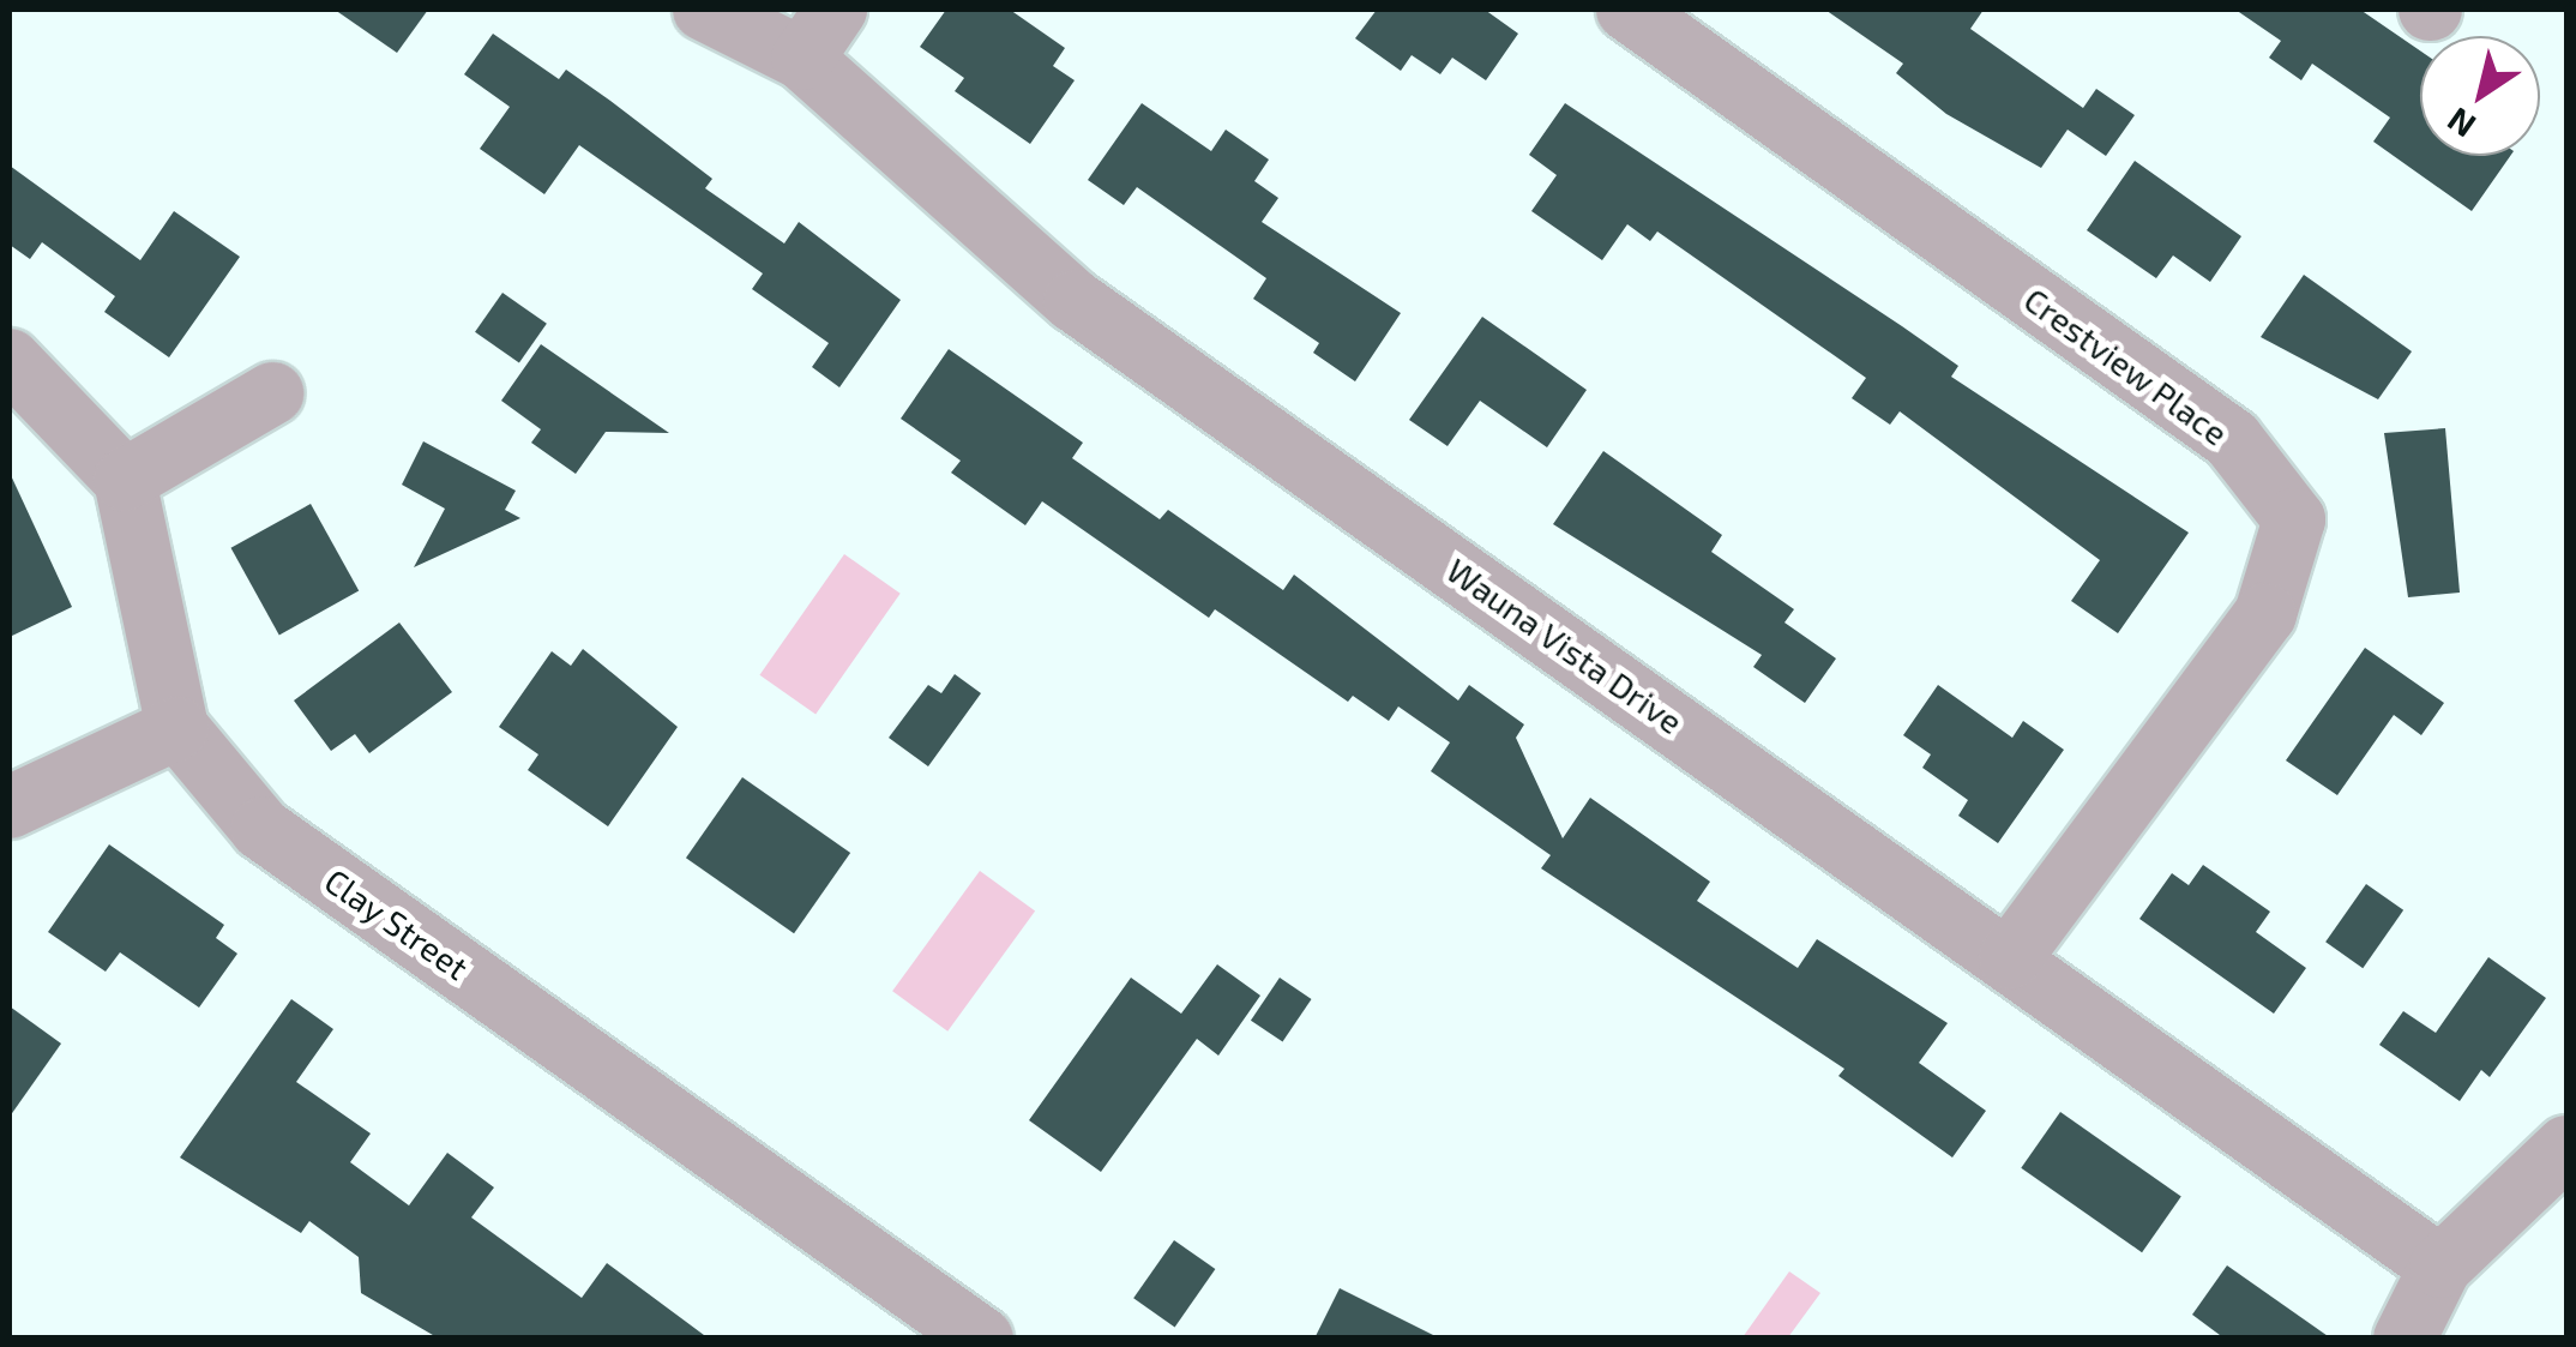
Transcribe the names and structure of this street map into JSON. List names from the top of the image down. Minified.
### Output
{"streets":{"street":["Crestview Place","Wauna Vista Drive","Clay Street"]},"crossings":[["Crestview Place","Wauna Vista Drive"]],"north":"bottom left"}
